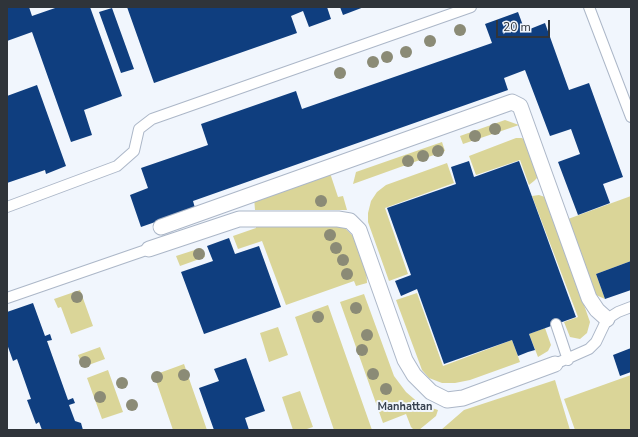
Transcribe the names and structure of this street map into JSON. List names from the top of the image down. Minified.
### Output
{"districts":["Manhattan"],"scale_bar":"20 m"}
